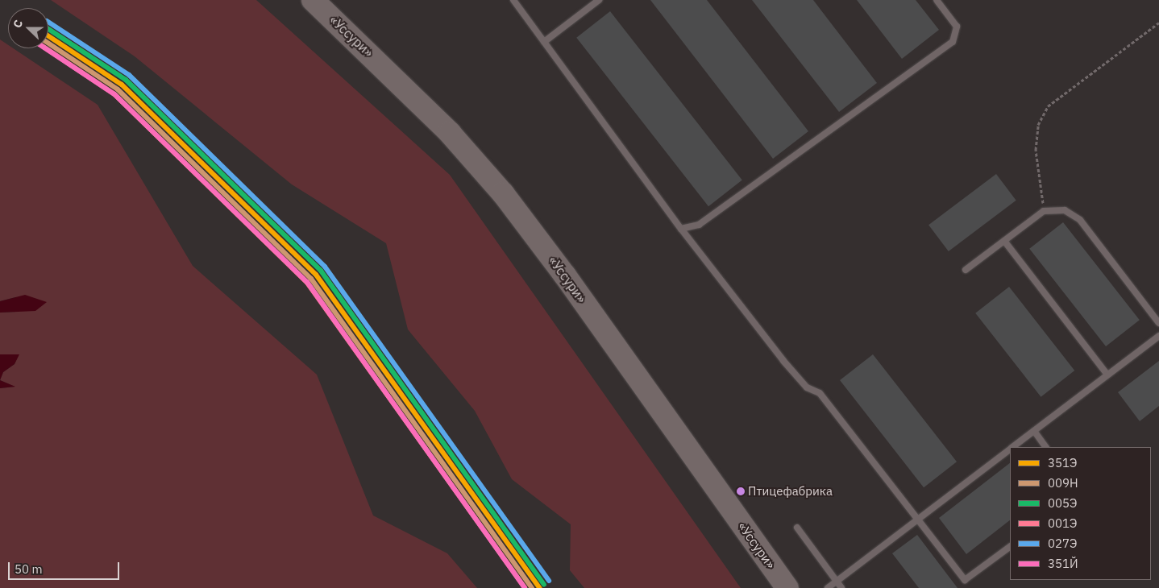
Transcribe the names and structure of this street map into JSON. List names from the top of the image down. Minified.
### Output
{"streets":{"highway":["«Уссури»"]},"places":["Птицефабрика"],"lines":["transit line 027Э","transit line 005Э","transit line 351Э","transit line 009Н","transit line 001Э","transit line 351Й"],"legend":["351Э","009Н","005Э","001Э","027Э","351Й"],"scale_bar":"50 m","north":"left"}
